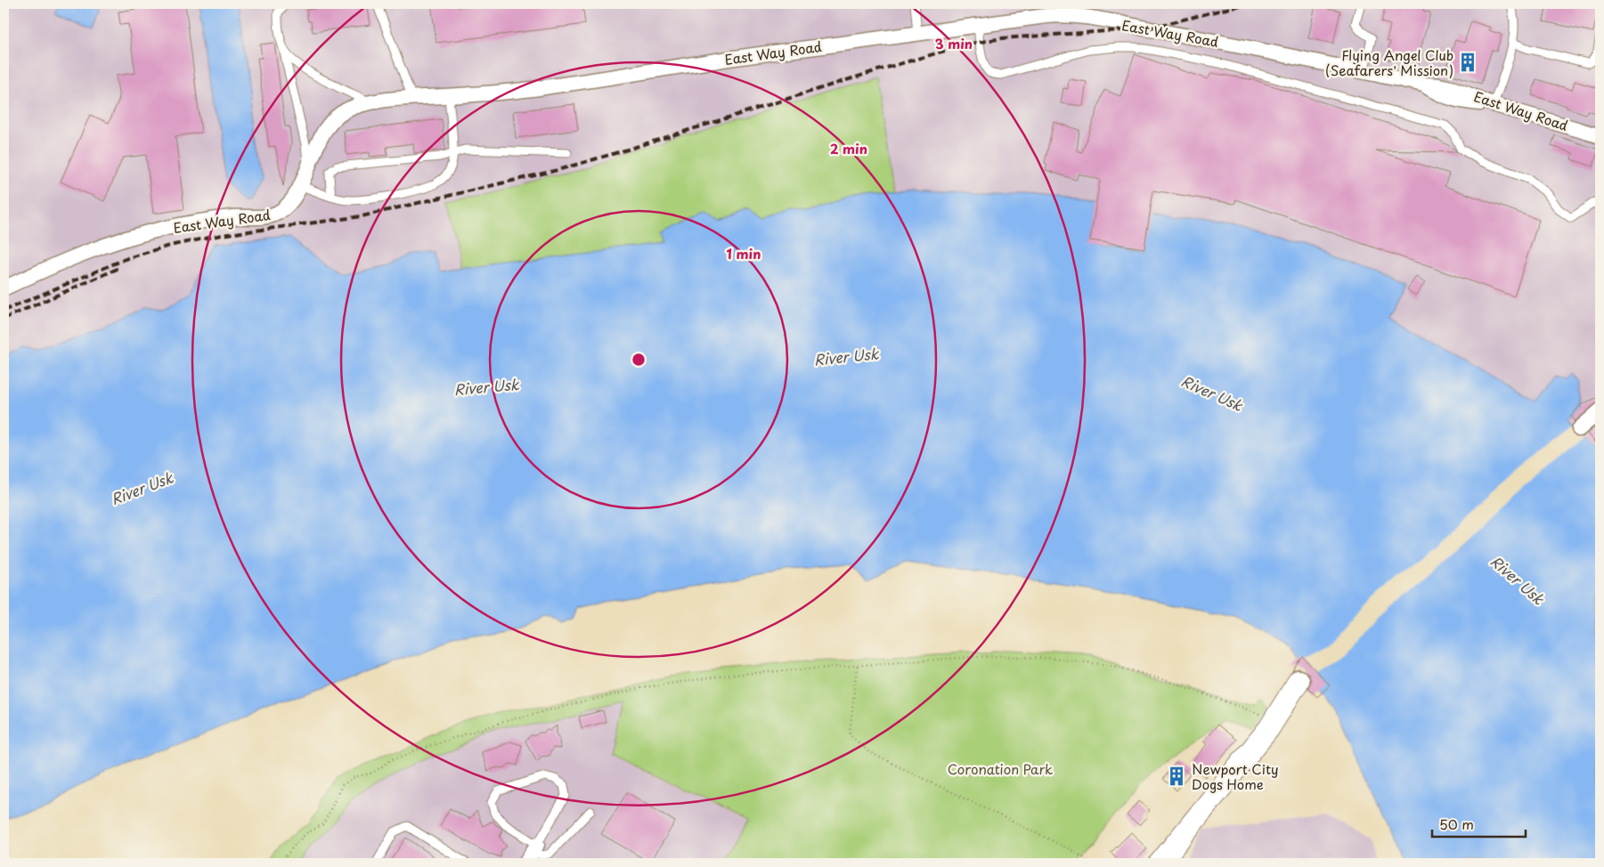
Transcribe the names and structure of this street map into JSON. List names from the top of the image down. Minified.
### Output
{"streets":{"street":["East Way Road"]},"water":["River Usk"],"parks":["Coronation Park"],"places":{"building":["Flying Angel Club (Seafarers' Mission)","Newport City Dogs Home"]},"scale_bar":"50 m","rings":["3 min","2 min","1 min"]}
